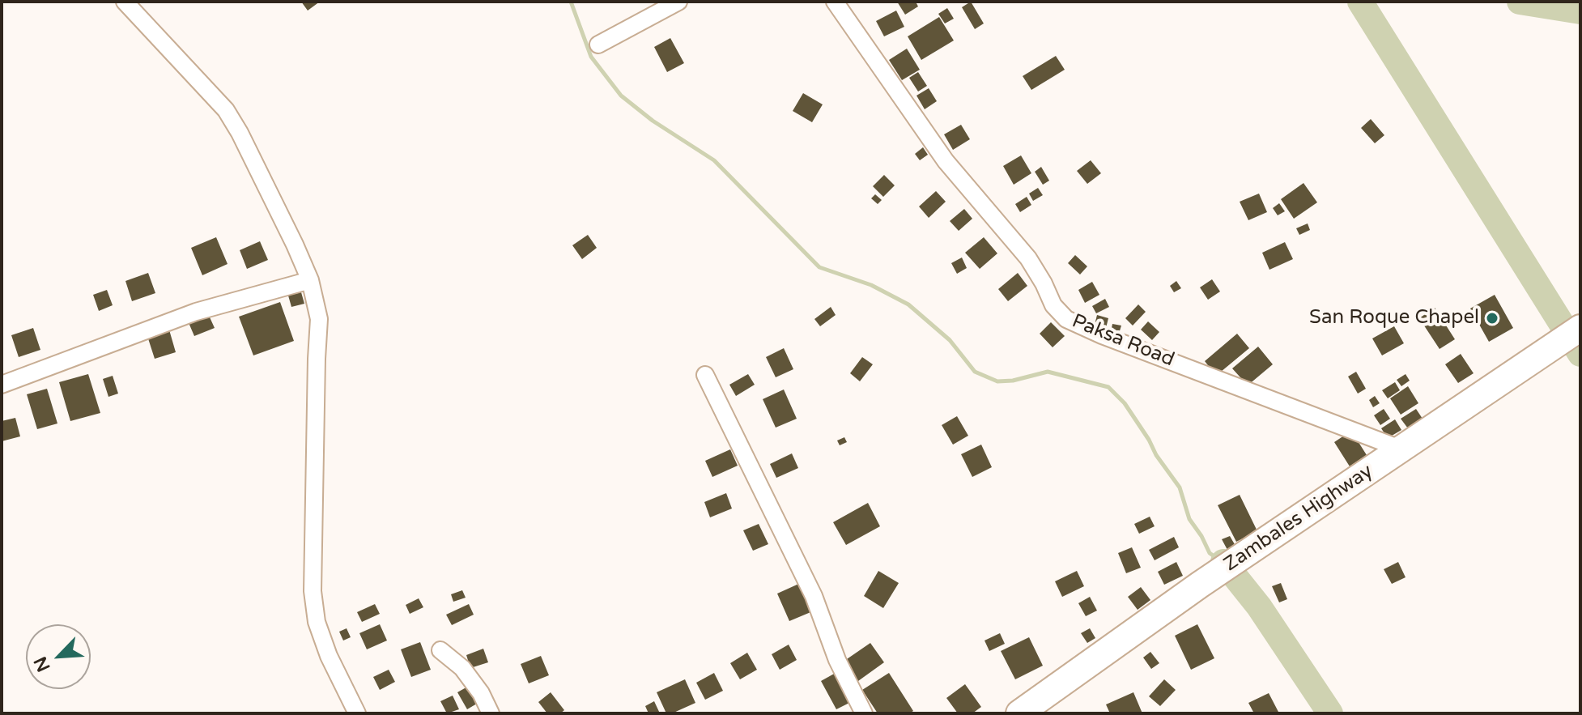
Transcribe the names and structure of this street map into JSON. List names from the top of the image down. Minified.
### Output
{"streets":{"main road":["Zambales Highway"],"street":["Paksa Road"]},"crossings":[["Paksa Road","Zambales Highway"]],"places":["San Roque Chapel"],"north":"bottom left"}
